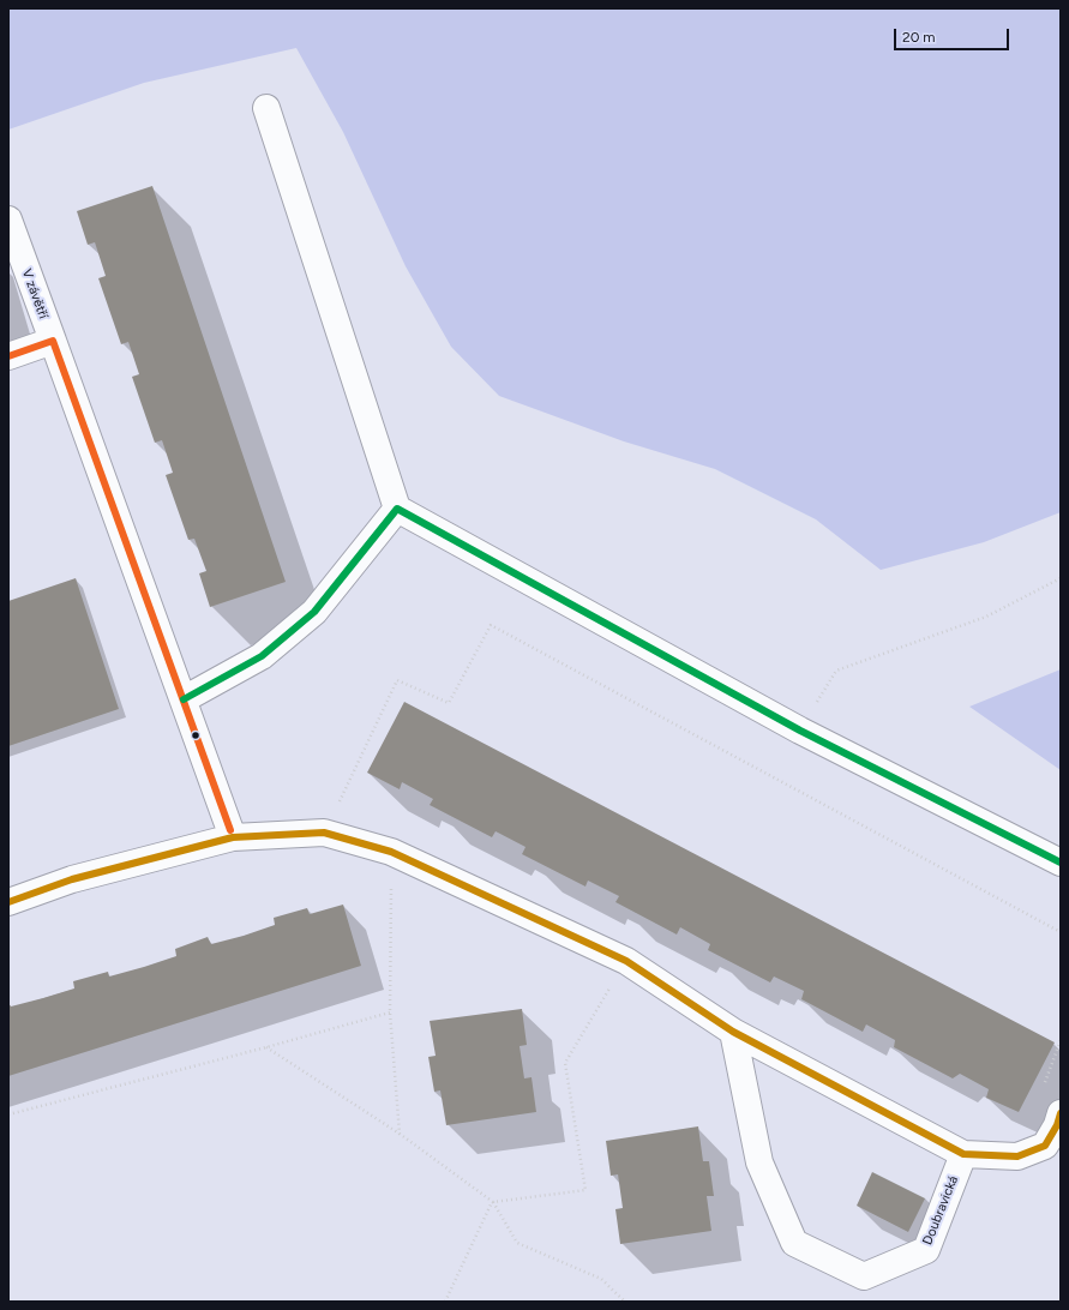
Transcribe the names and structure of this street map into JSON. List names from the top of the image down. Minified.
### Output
{"streets":{"street":["V závětří","Doubravická"]},"scale_bar":"20 m"}
